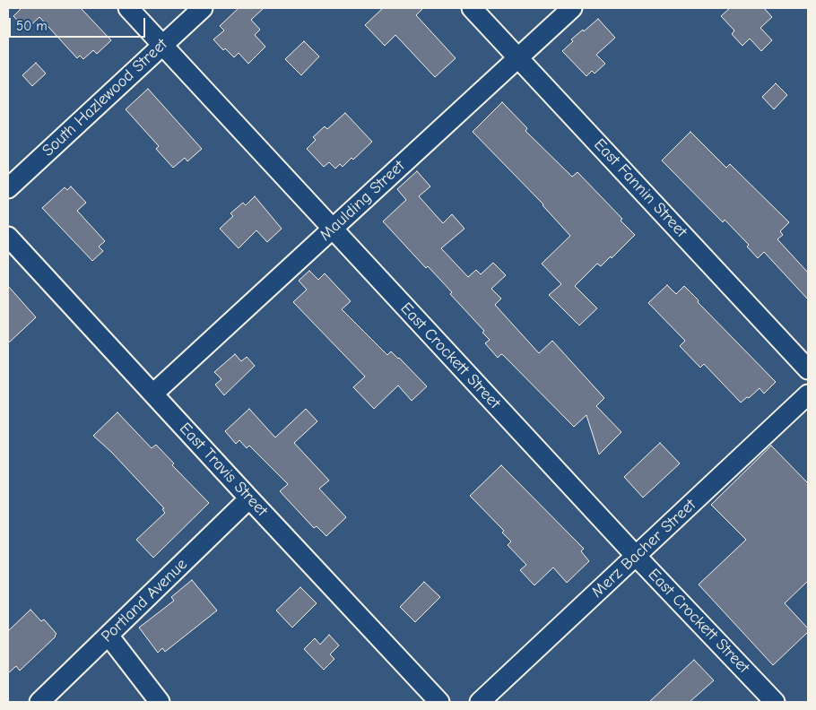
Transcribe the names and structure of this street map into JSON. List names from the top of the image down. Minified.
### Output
{"streets":{"street":["South Hazlewood Street","East Fannin Street","Maulding Street","East Crockett Street","East Travis Street","Merz Bacher Street","Portland Avenue"]},"crossings":[["South Hazlewood Street","East Crockett Street"],["East Fannin Street","Maulding Street"],["Maulding Street","East Crockett Street"],["Maulding Street","East Travis Street"],["East Crockett Street","Merz Bacher Street"],["East Travis Street","Portland Avenue"]],"scale_bar":"50 m"}
